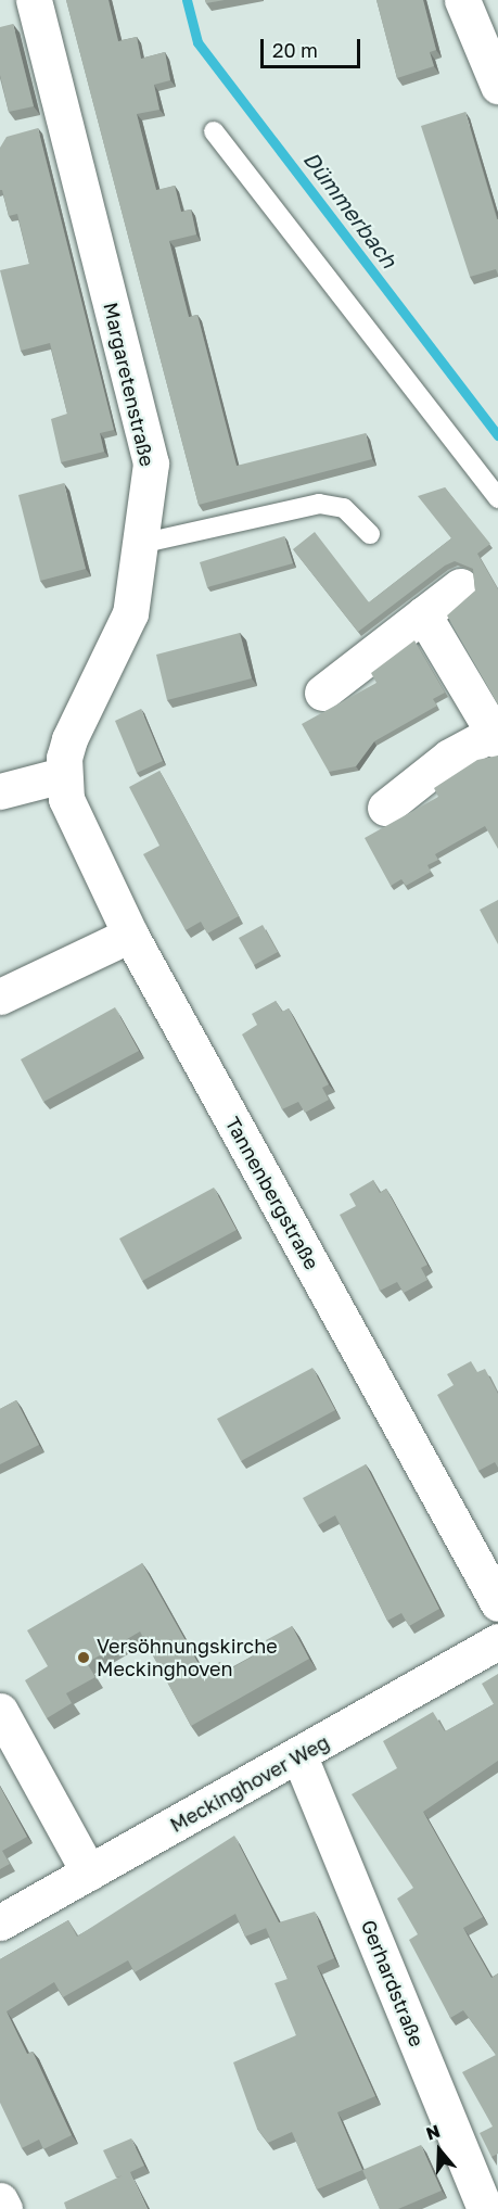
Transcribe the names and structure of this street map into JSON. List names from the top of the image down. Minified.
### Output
{"streets":{"street":["Margaretenstraße","Tannenbergstraße","Meckinghover Weg","Gerhardstraße"]},"crossings":[["Margaretenstraße","Tannenbergstraße"],["Meckinghover Weg","Gerhardstraße"]],"water":["Dümmerbach"],"places":["Versöhnungskirche Meckinghoven"],"scale_bar":"20 m","north":"top"}
